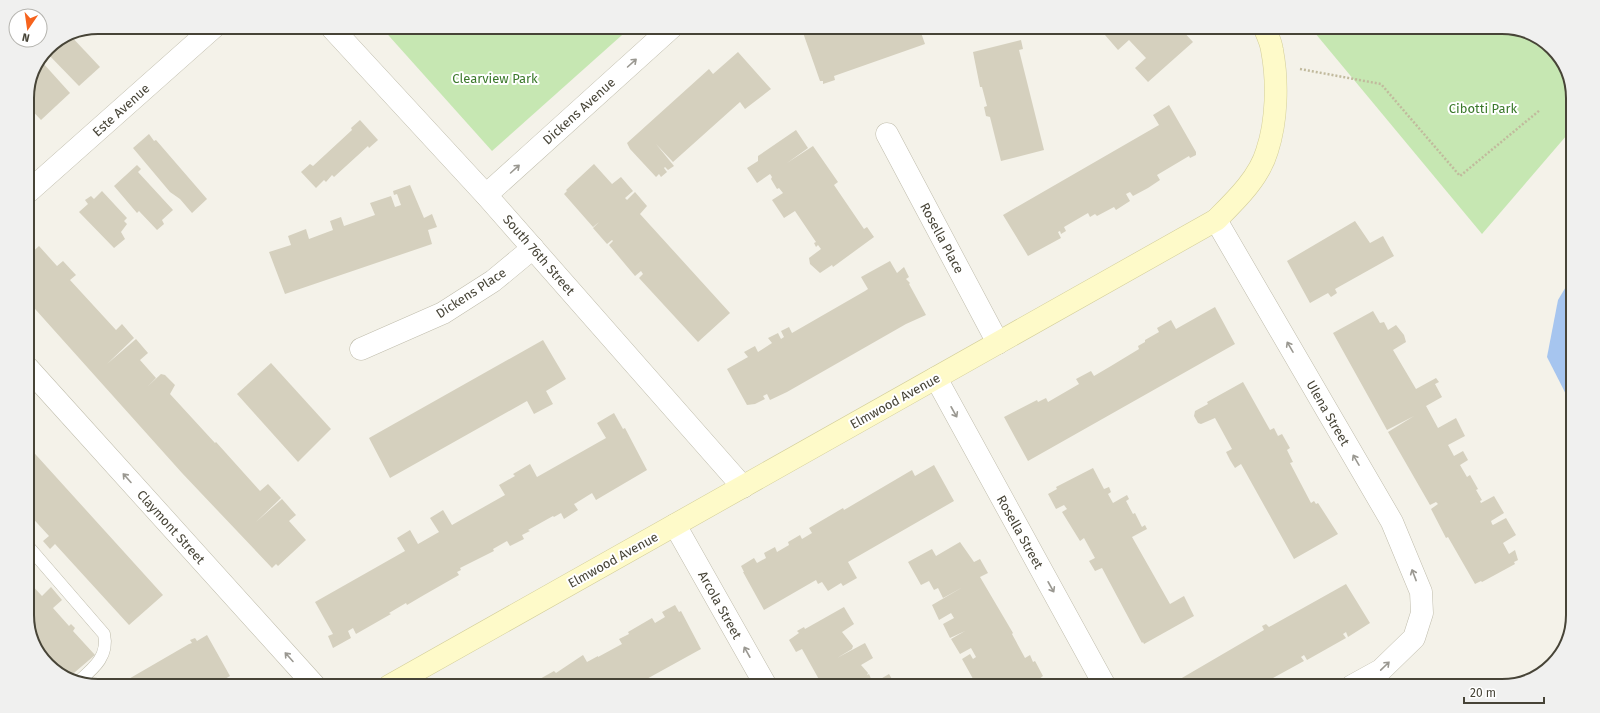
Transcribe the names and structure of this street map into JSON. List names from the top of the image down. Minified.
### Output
{"streets":{"street":["Este Avenue","Dickens Avenue","Rosella Place","South 76th Street","Dickens Place","Elmwood Avenue","Ulena Street","Claymont Street","Rosella Street","Arcola Street"]},"crossings":[["Dickens Avenue","South 76th Street"],["Rosella Place","Elmwood Avenue"],["South 76th Street","Dickens Place"],["South 76th Street","Elmwood Avenue"],["Elmwood Avenue","Ulena Street"],["Elmwood Avenue","Rosella Street"],["Elmwood Avenue","Arcola Street"]],"one_way":["Dickens Avenue","Ulena Street","Claymont Street","Rosella Street","Arcola Street"],"parks":["Clearview Park","Cibotti Park"],"scale_bar":"20 m","north":"bottom"}
